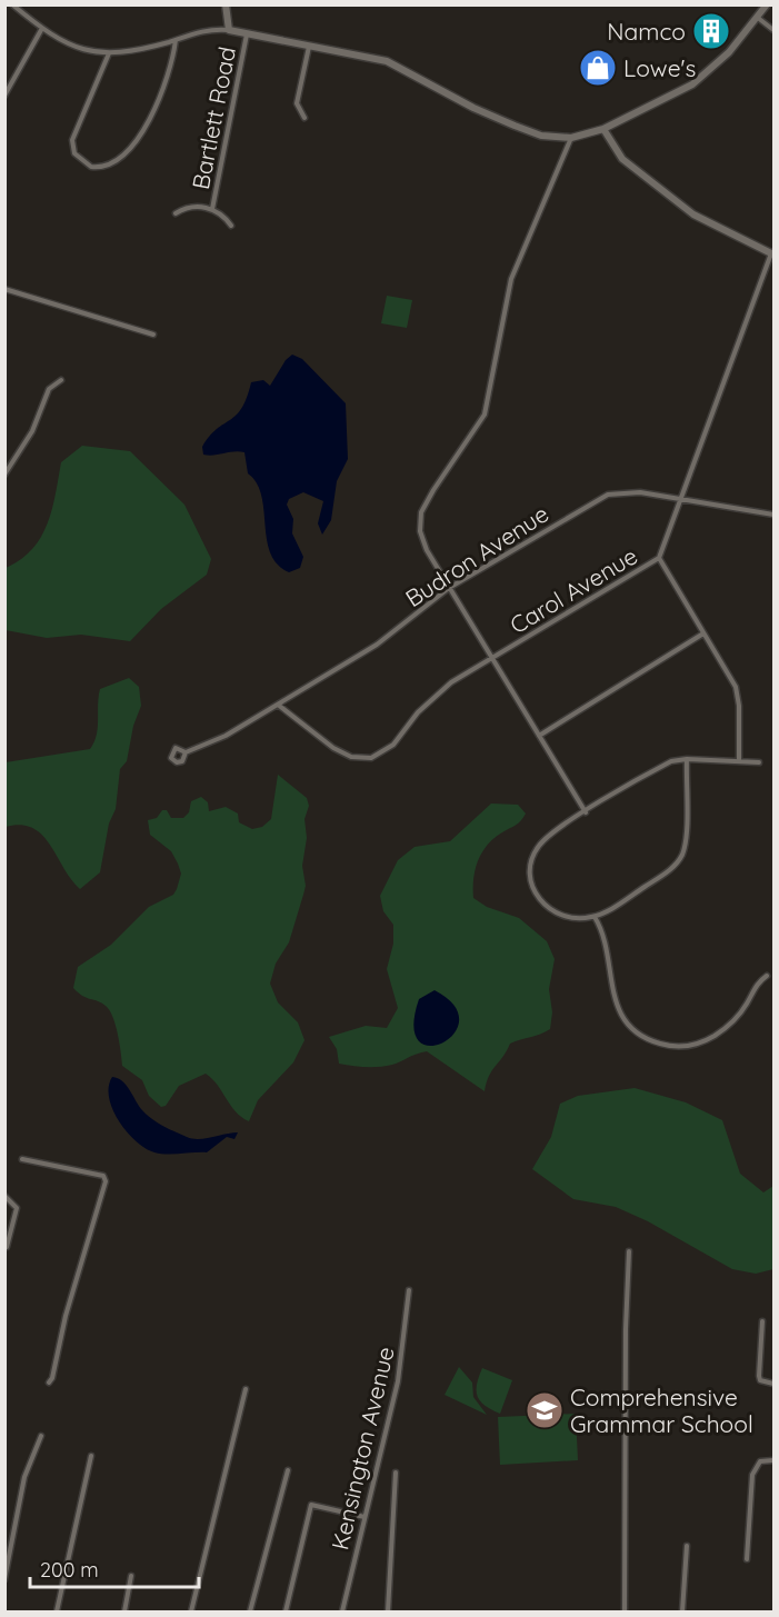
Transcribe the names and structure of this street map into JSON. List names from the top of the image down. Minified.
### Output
{"streets":{"street":["Bartlett Road","Budron Avenue","Carol Avenue","Kensington Avenue"]},"crossings":[["Budron Avenue","Carol Avenue"]],"places":{"building":["Namco"],"shop":["Lowe's"],"school or university":["Comprehensive Grammar School"]},"scale_bar":"200 m"}
